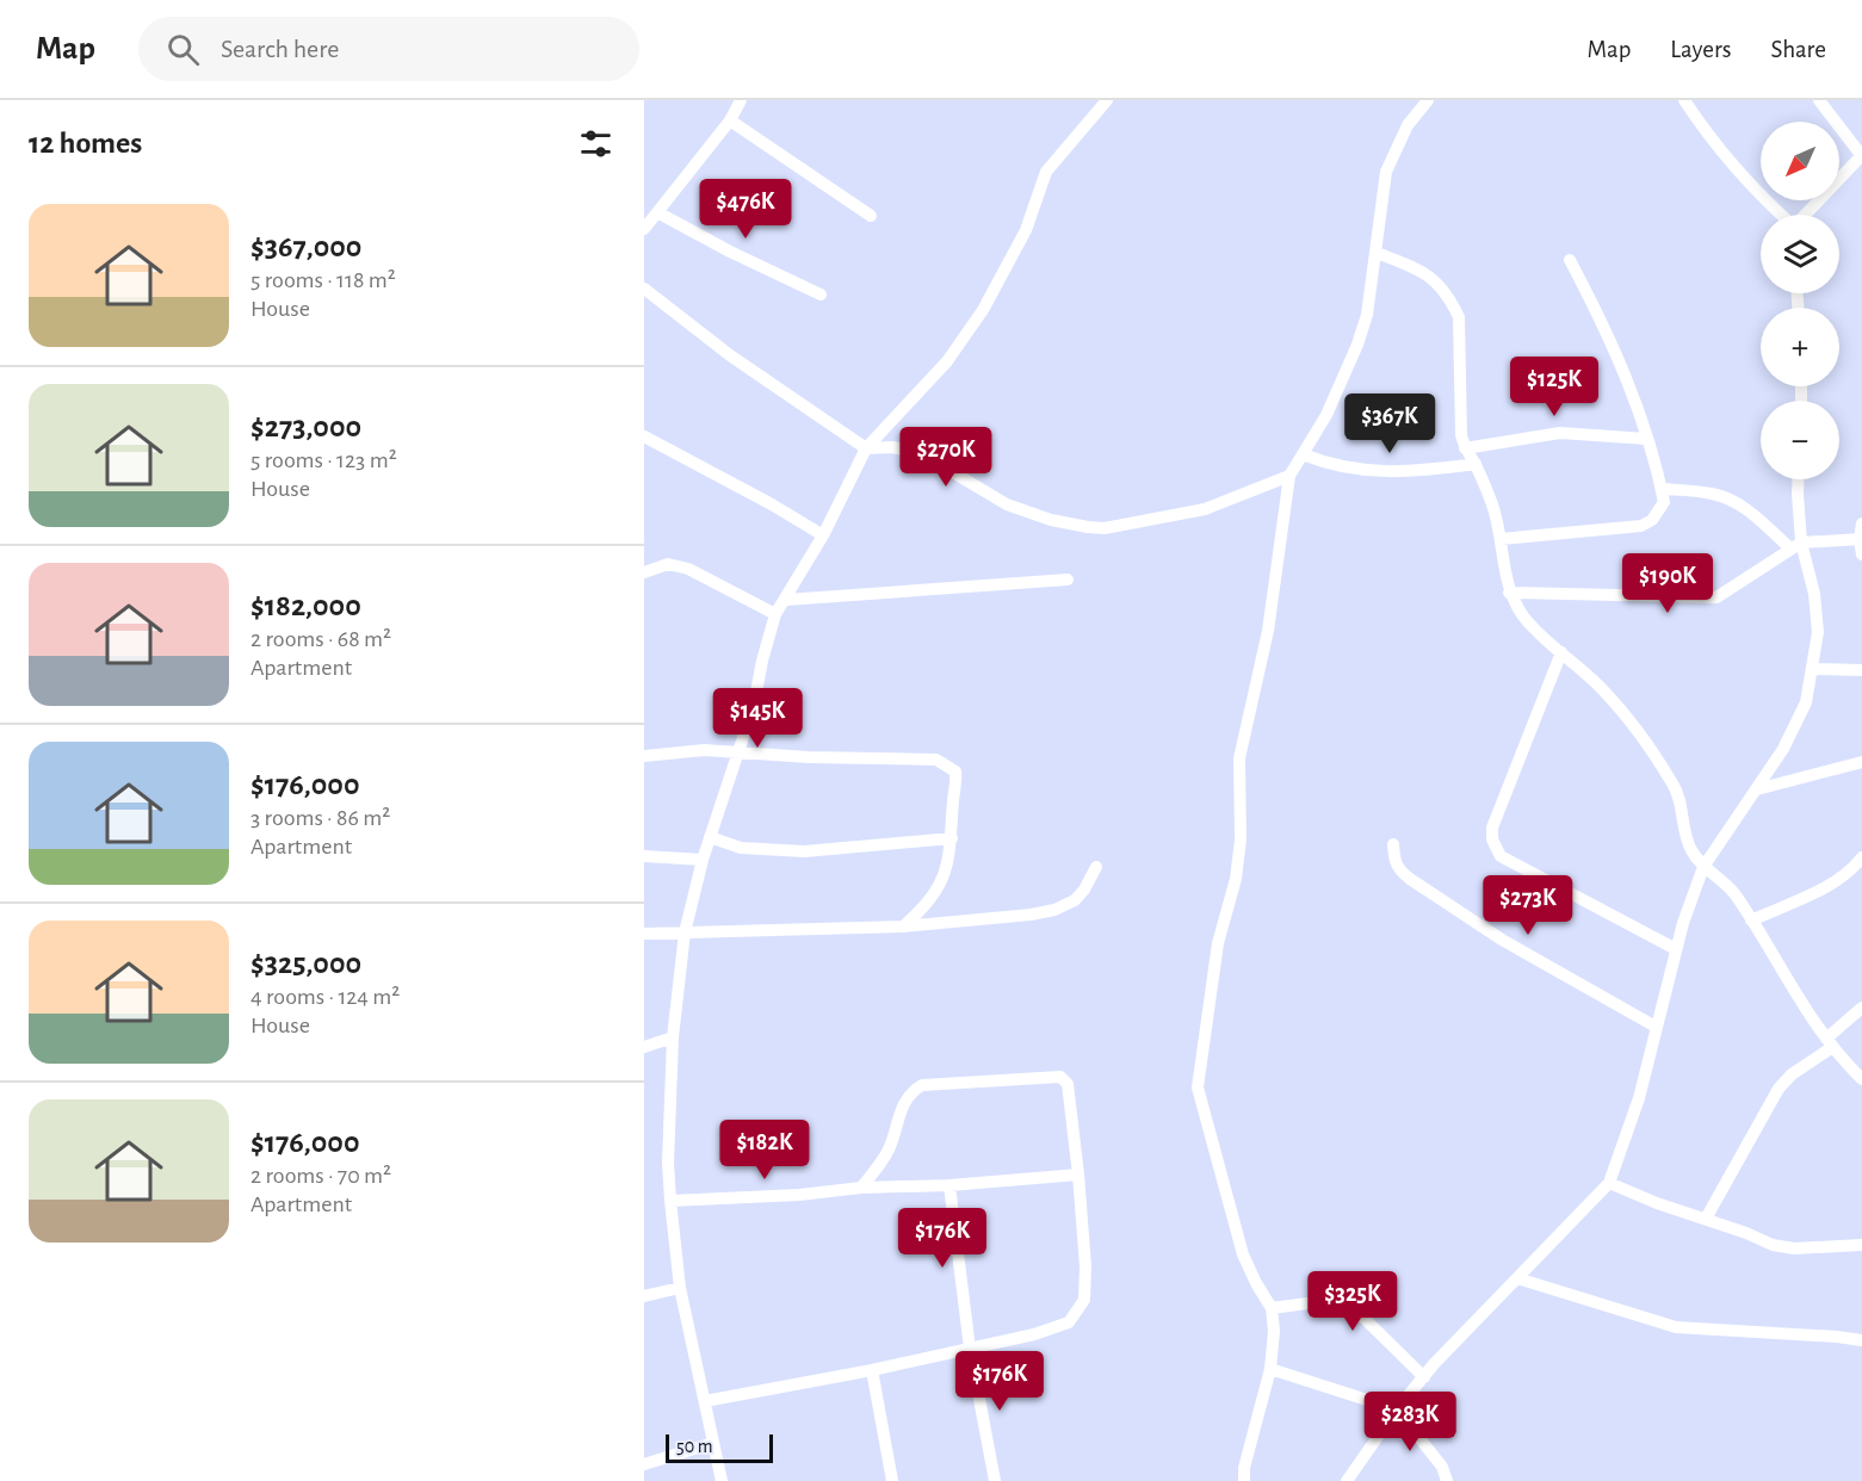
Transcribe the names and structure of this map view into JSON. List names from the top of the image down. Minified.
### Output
{"scale_bar":"50 m","north":"bottom left","page":{"header":"Map","search":"Search here","nav":["Map","Layers","Share"],"heading":"12 homes","map_buttons":["+","−"],"price":["$476K","$125K","$367K","$270K","$190K","$145K","$273K","$182K","$176K","$325K","$176K","$283K"],"list":[{"name":"$367,000","note":"5 rooms · 118 m² · House"},{"name":"$273,000","note":"5 rooms · 123 m² · House"},{"name":"$182,000","note":"2 rooms · 68 m² · Apartment"},{"name":"$176,000","note":"3 rooms · 86 m² · Apartment"},{"name":"$325,000","note":"4 rooms · 124 m² · House"},{"name":"$176,000","note":"2 rooms · 70 m² · Apartment"}],"scale":"50 m"}}
